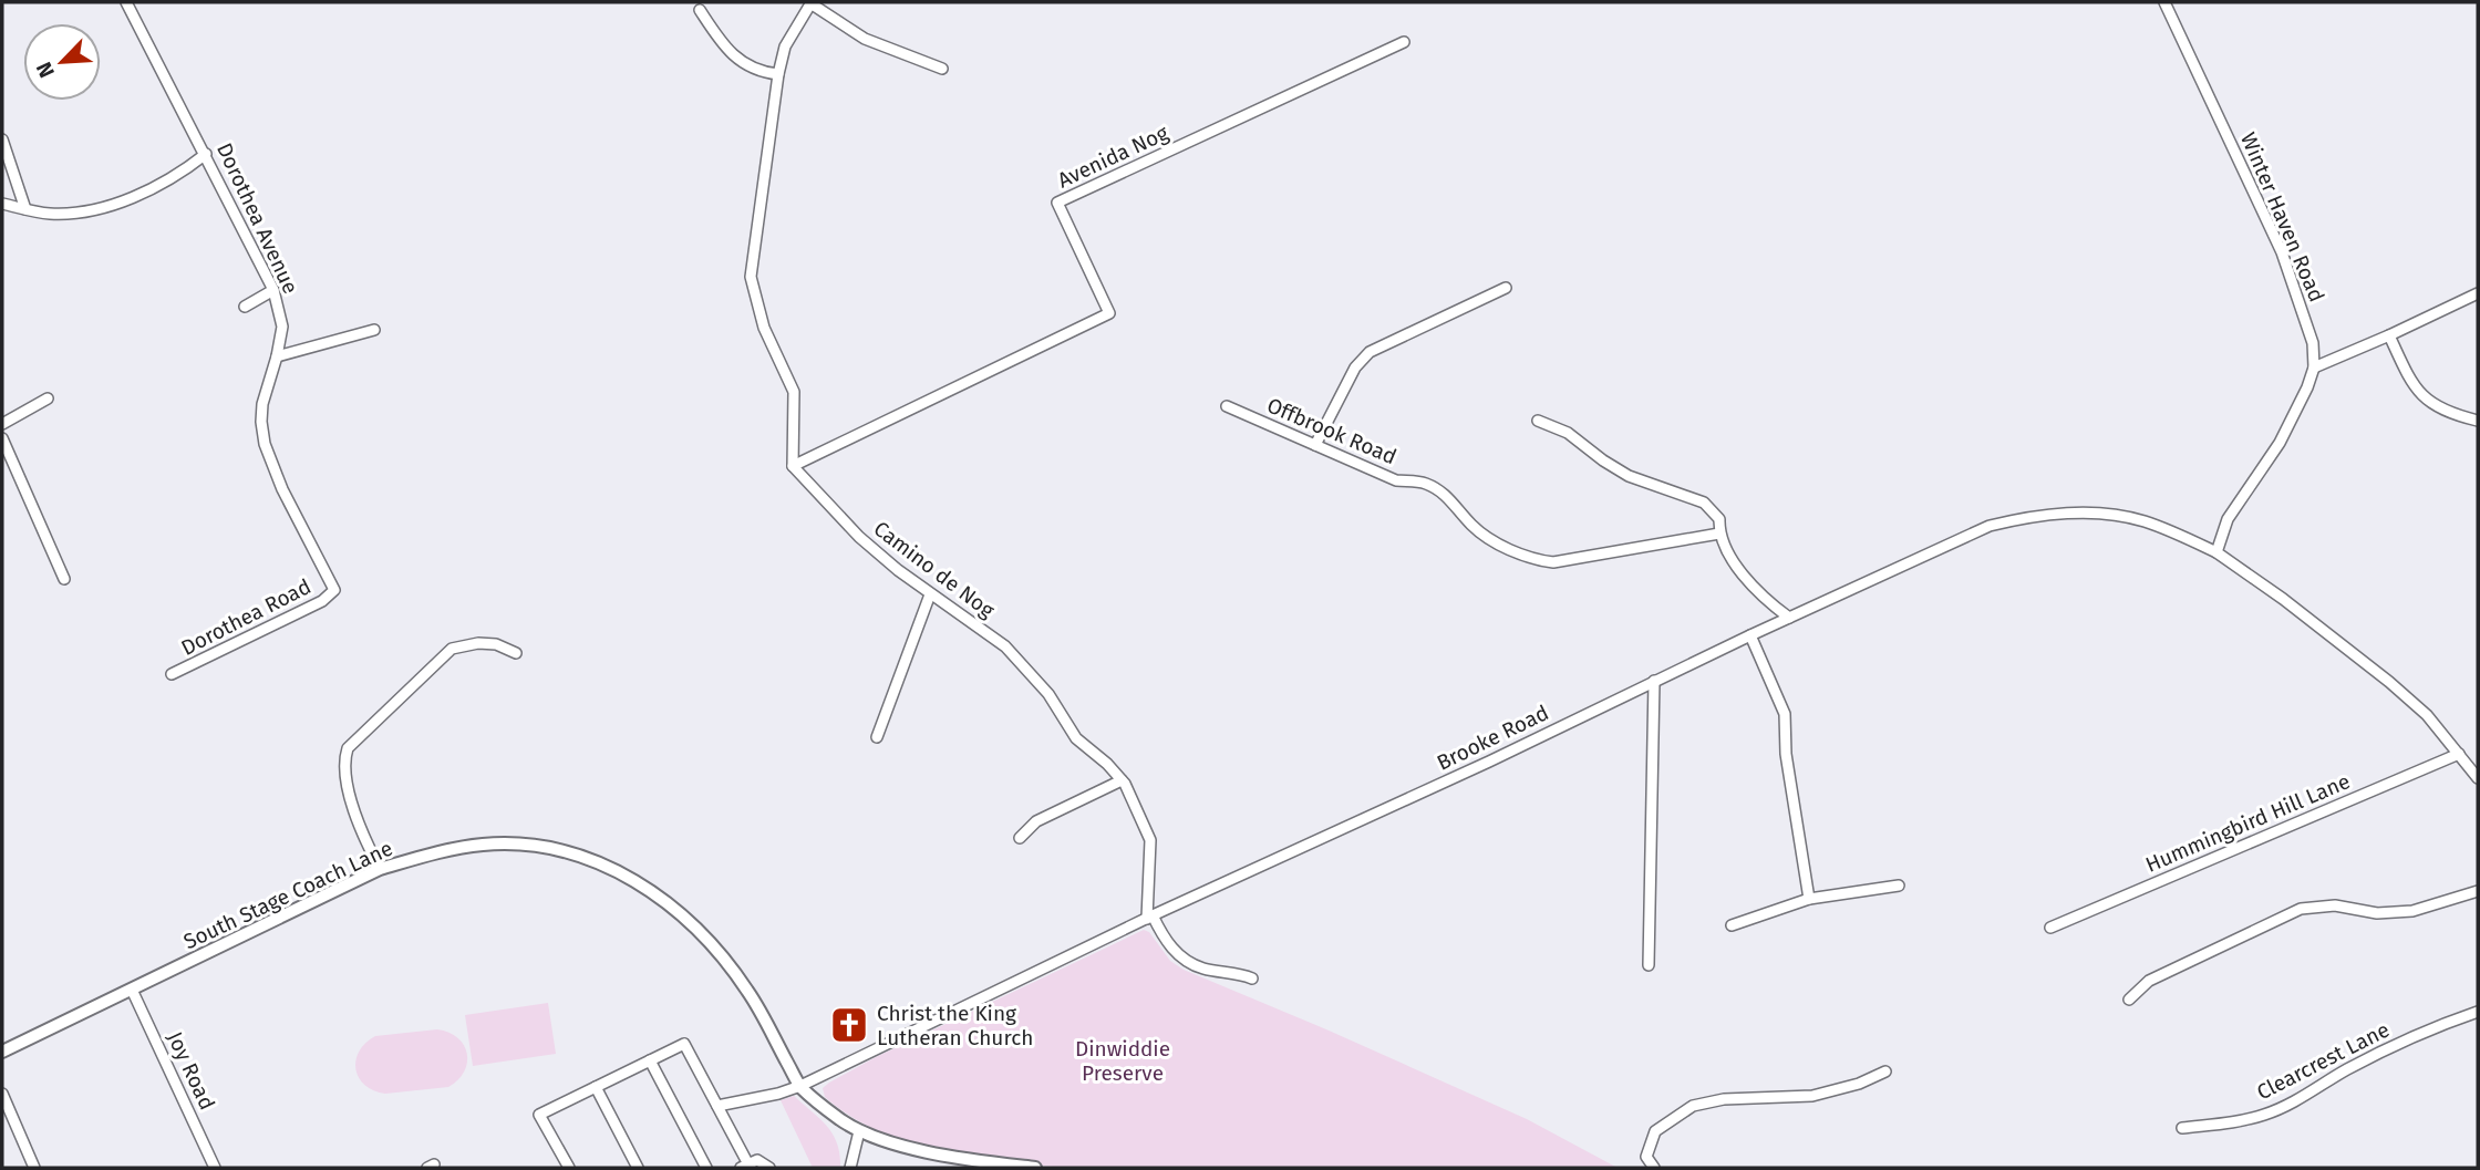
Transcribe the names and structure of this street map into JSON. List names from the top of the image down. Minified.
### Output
{"streets":{"main road":["South Stage Coach Lane"],"street":["Avenida Nog","Winter Haven Road","Dorothea Avenue","Offbrook Road","Camino de Nog","Dorothea Road","Brooke Road","Hummingbird Hill Lane","Clearcrest Lane","Joy Road"]},"crossings":[["Avenida Nog","Camino de Nog"],["Dorothea Avenue","Dorothea Road"],["Camino de Nog","Brooke Road"],["Brooke Road","South Stage Coach Lane"],["South Stage Coach Lane","Joy Road"]],"parks":["Dinwiddie Preserve"],"places":{"church":["Christ the King Lutheran Church"]},"north":"bottom left"}
